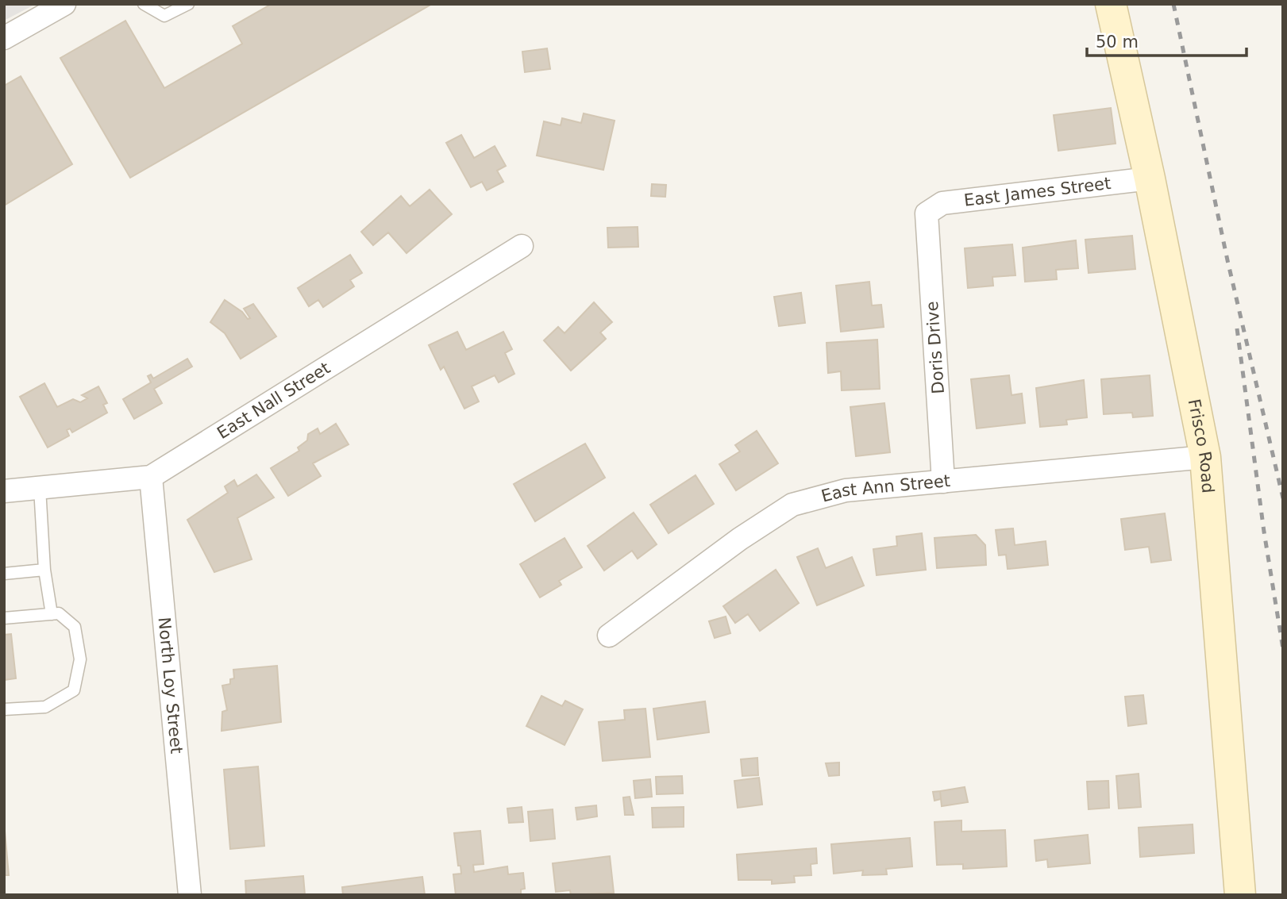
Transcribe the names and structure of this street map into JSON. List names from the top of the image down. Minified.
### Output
{"streets":{"street":["East James Street","Doris Drive","East Nall Street","Frisco Road","East Ann Street","North Loy Street"]},"crossings":[["East James Street","Doris Drive"],["East James Street","Frisco Road"],["Doris Drive","East Ann Street"],["East Nall Street","North Loy Street"],["Frisco Road","East Ann Street"]],"scale_bar":"50 m"}
